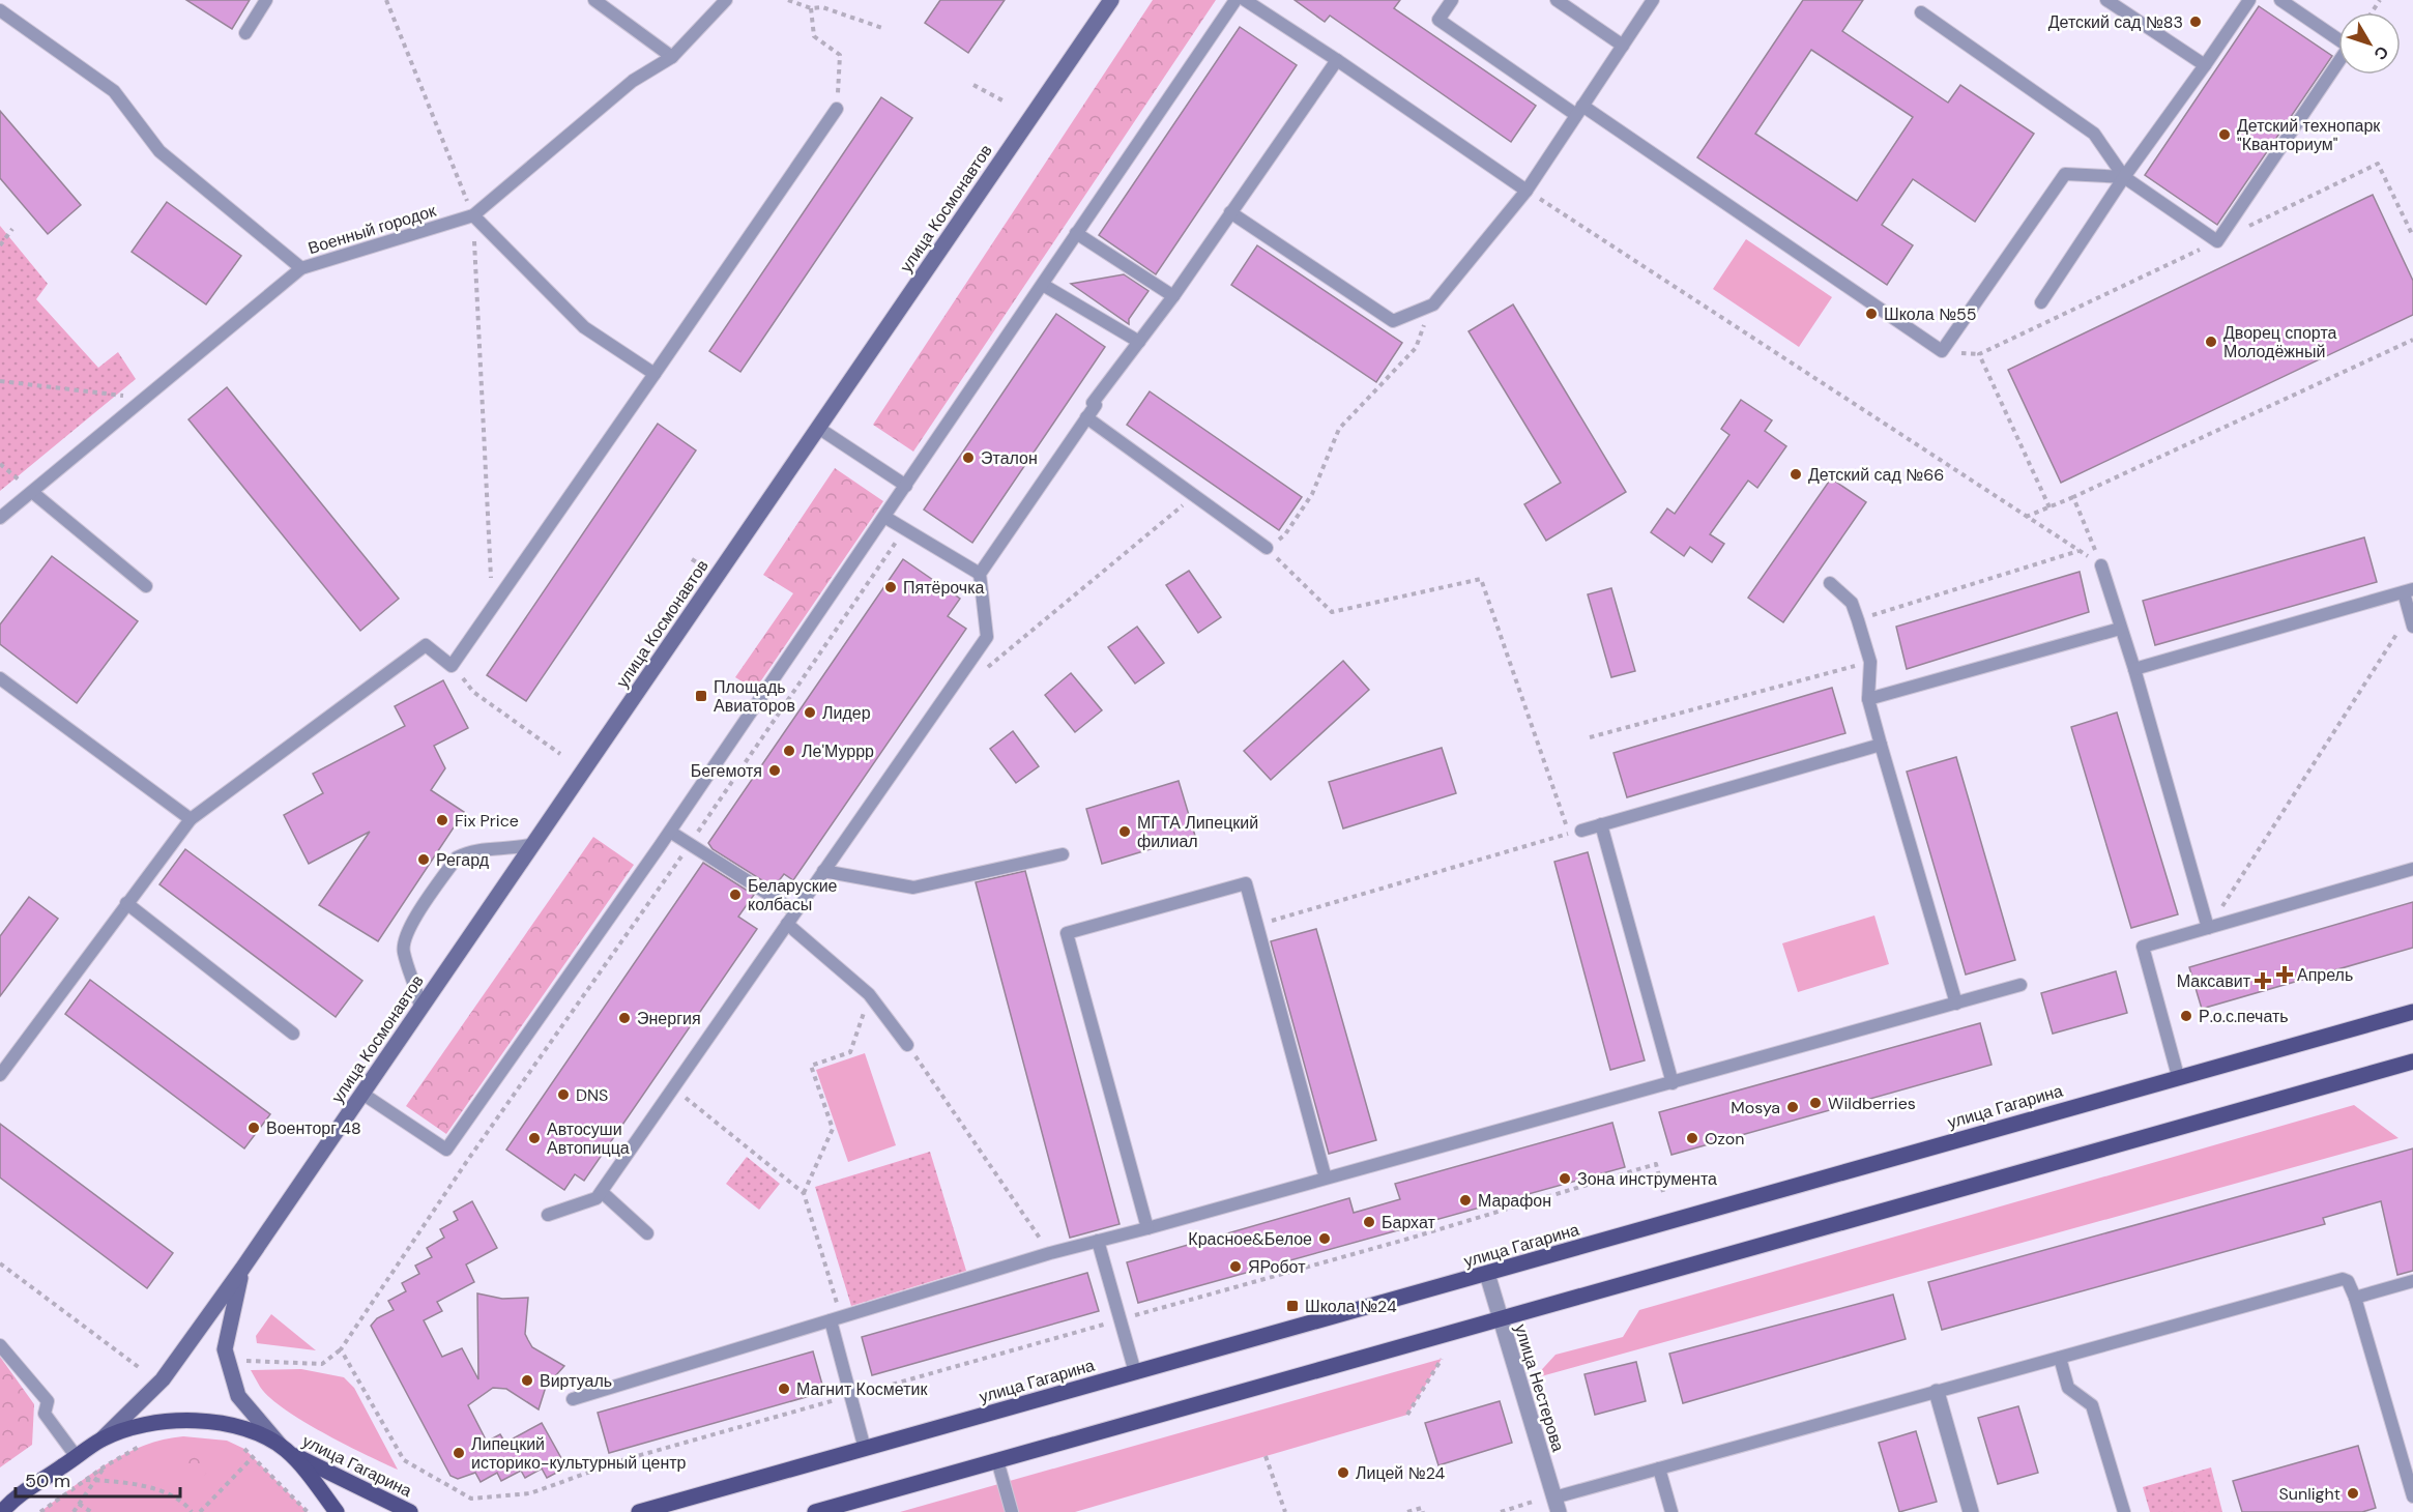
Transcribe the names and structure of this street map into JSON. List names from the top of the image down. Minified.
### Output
{"streets":{"main road":["улица Космонавтов","улица Гагарина"],"street":["улица Нестерова"],"lane":["Военный городок"]},"crossings":[["улица Космонавтов","улица Гагарина"],["улица Гагарина","улица Нестерова"]],"places":{"other":["Детский сад №83","Детский технопарк \"Кванториум\"","Школа №55","Дворец спорта Молодёжный","Эталон","Детский сад №66","Пятёрочка","Лидер","Ле'Муррр","Бегемотя","Fix Price","МГТА Липецкий филиал","Регард","Беларуские колбасы","Р.о.с.печать","Энергия","DNS","Wildberries","Mosya","Военторг 48","Автосуши Автопицца","Ozon","Зона инструмента","Марафон","Бархат","Красное&Белое","ЯРобот","Виртуаль","Магнит Косметик","Липецкий историко-культурный центр","Лицей №24","Sunlight"],"transit":["Площадь Авиаторов","Школа №24"],"health":["Апрель","Максавит"]},"scale_bar":"50 m","north":"bottom right"}
